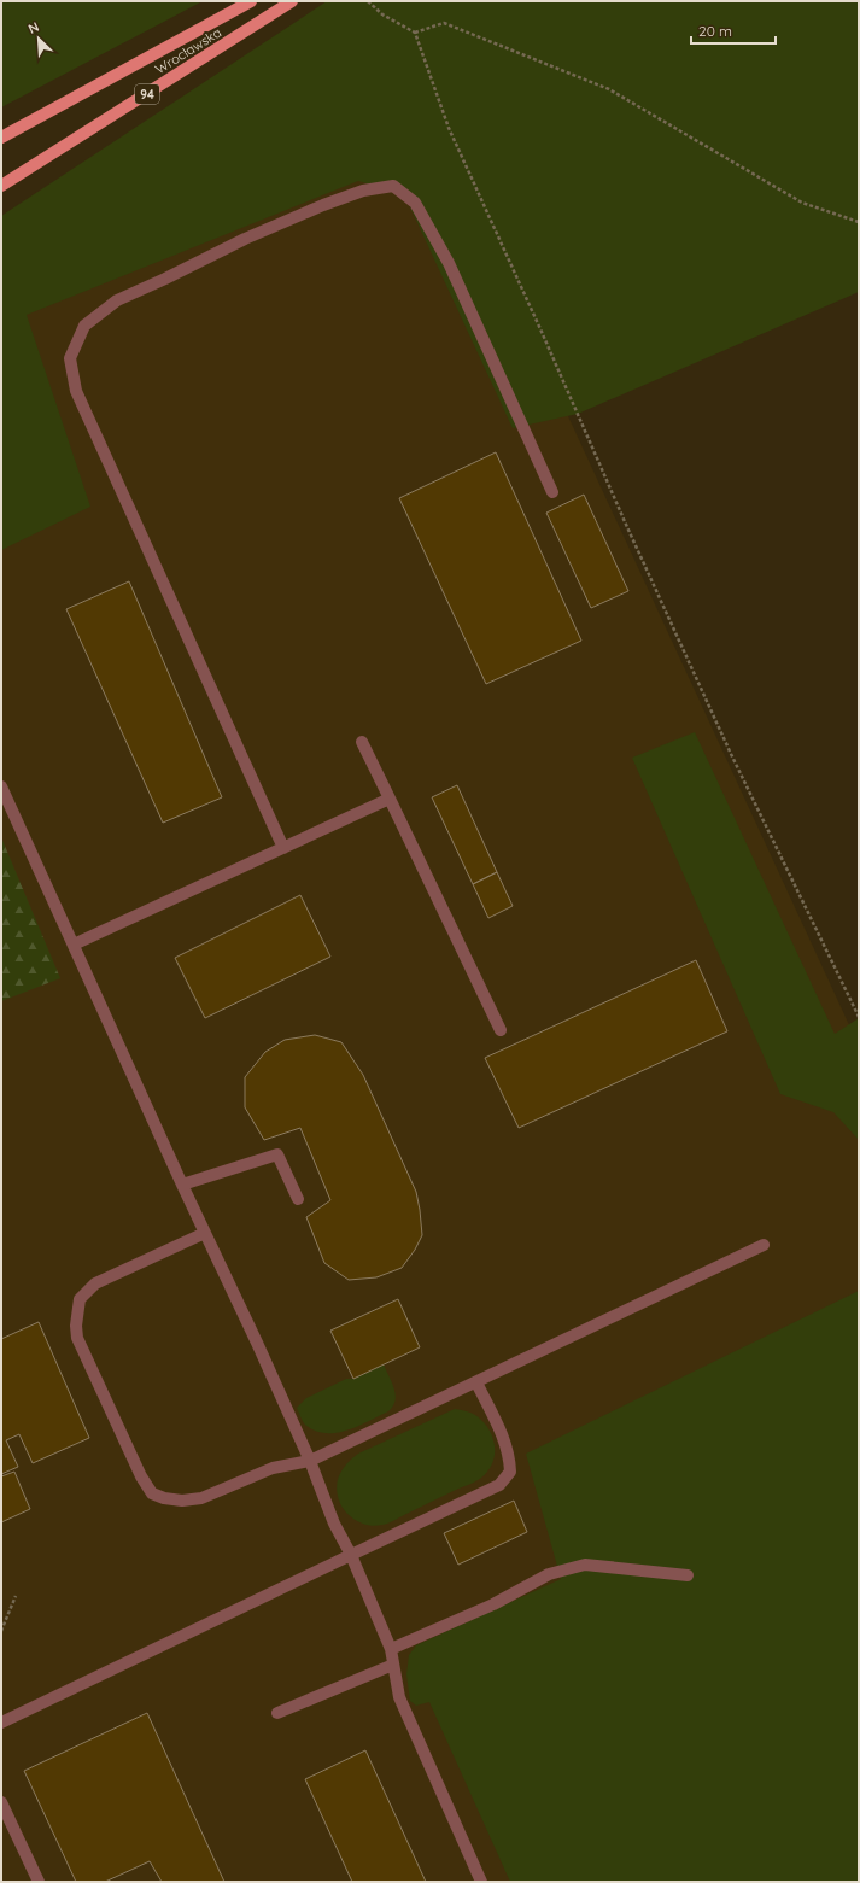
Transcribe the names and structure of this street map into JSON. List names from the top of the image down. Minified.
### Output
{"streets":{"main road":["Wrocławska","94"]},"scale_bar":"20 m","north":"top left"}
